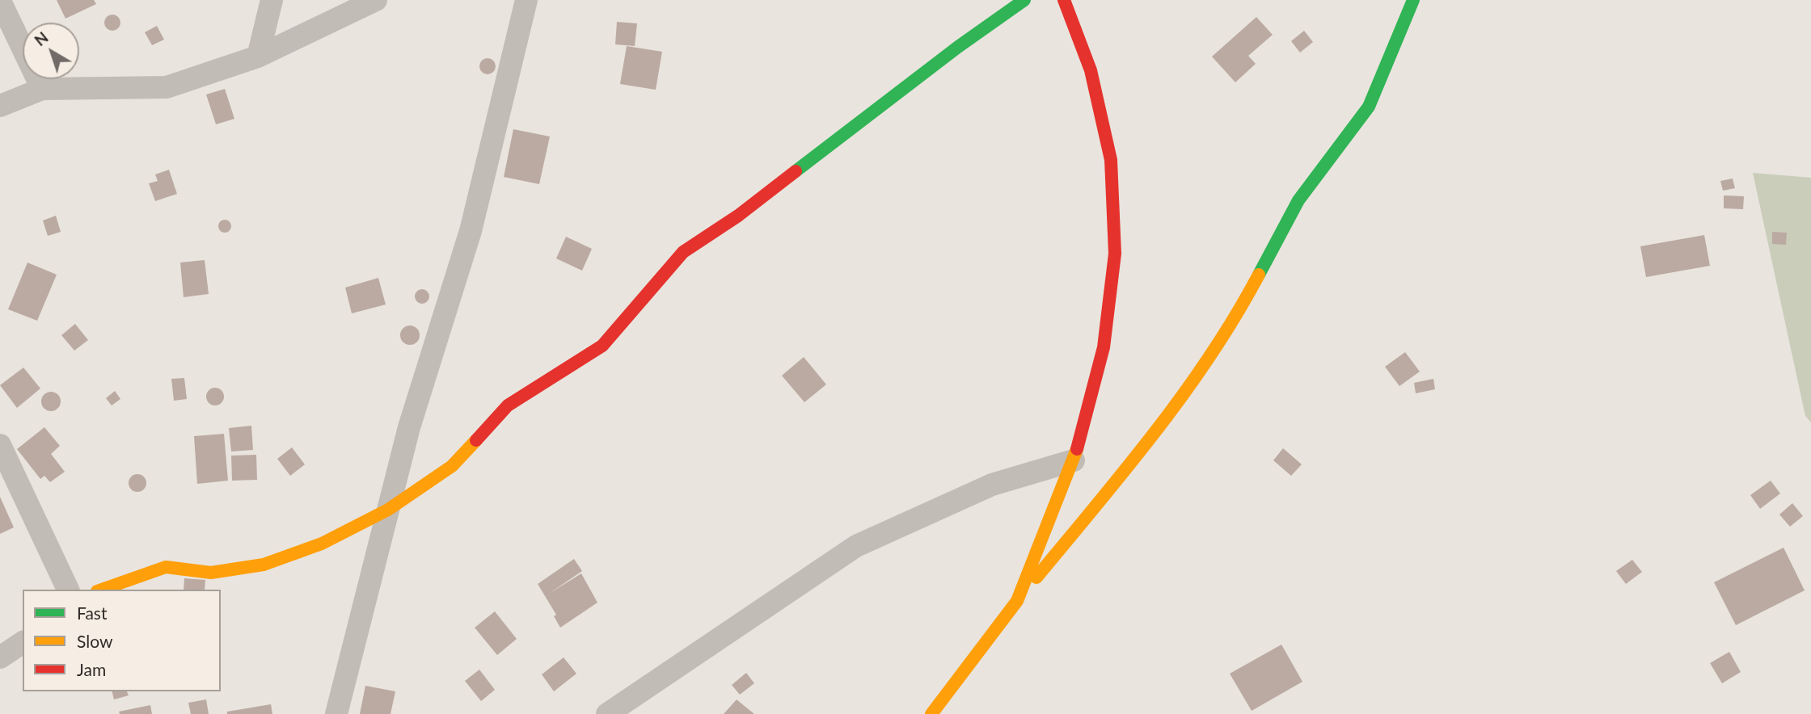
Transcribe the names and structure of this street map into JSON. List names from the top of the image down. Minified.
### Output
{"legend":["Fast","Slow","Jam"],"north":"top left"}
